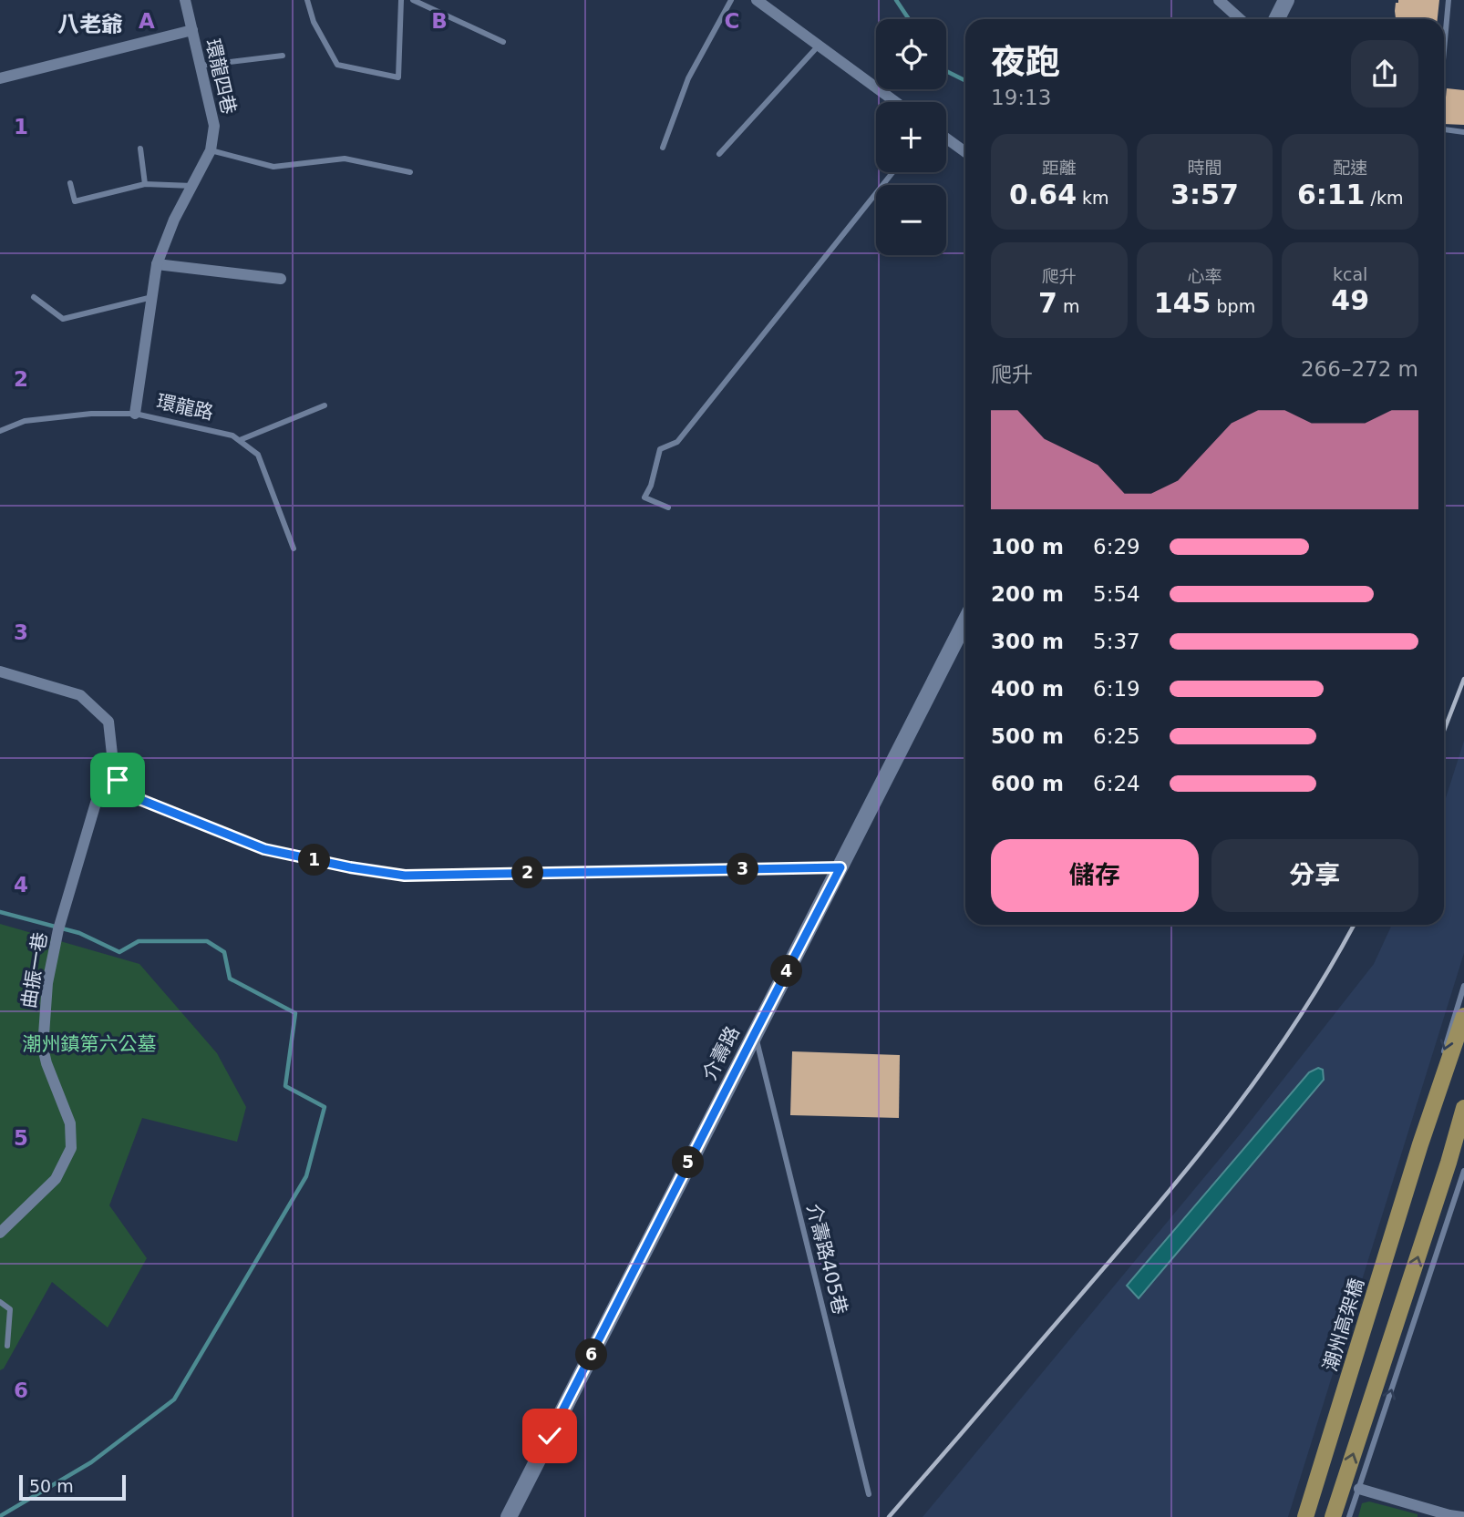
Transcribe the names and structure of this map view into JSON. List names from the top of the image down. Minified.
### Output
{"streets":{"main road":["介壽路","潮州高架橋"],"street":["環龍四巷","曲振一巷"],"lane":["環龍路","介壽路405巷"]},"crossings":[["環龍四巷","環龍路"],["介壽路","介壽路405巷"]],"districts":["八老爺"],"parks":["潮州鎮第六公墓"],"scale_bar":"50 m","page":{"map_buttons":["+","−"],"heading":["夜跑","19:13"],"stats":[["距離","0.64 km"],["時間","3:57"],["配速","6:11 /km"],["爬升","7 m"],["心率","145 bpm"],["kcal","49"]],"chart":["爬升","266–272 m"],"list":[{"name":"100 m","note":"6:29"},{"name":"200 m","note":"5:54"},{"name":"300 m","note":"5:37"},{"name":"400 m","note":"6:19"},{"name":"500 m","note":"6:25"},{"name":"600 m","note":"6:24"}],"buttons":["儲存","分享"],"pins":["1","3","2","4","5","6"],"scale":"50 m"},"grid":{"columns":["A","B","C"],"rows":["1","2","3","4","5","6"]}}
